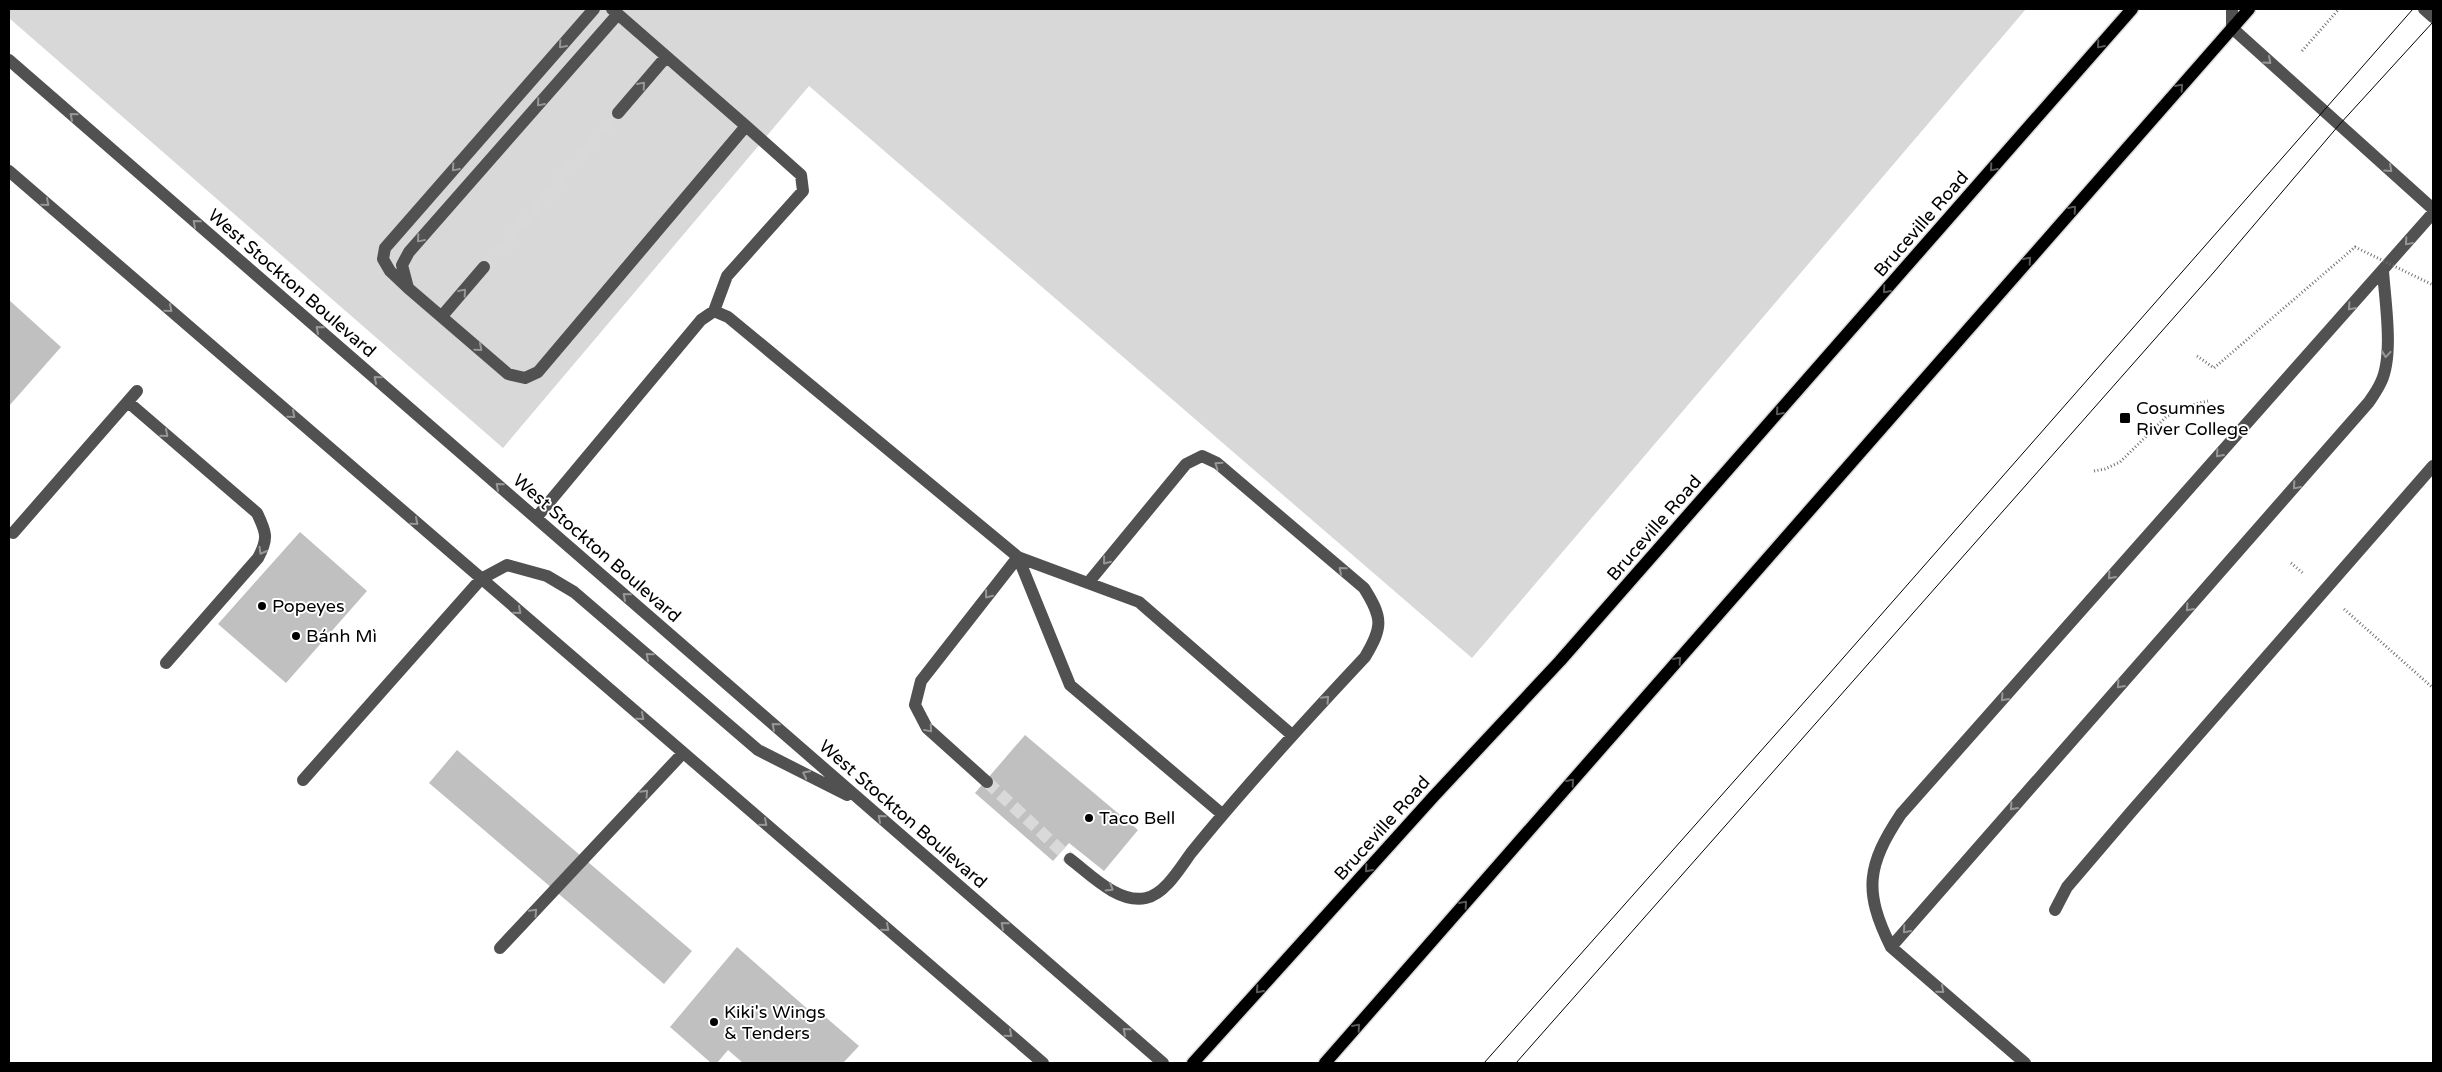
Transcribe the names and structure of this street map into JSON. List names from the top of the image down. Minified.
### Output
{"streets":{"main road":["Bruceville Road"],"street":["West Stockton Boulevard"]},"places":{"transit":["Cosumnes River College"],"other":["Popeyes","Bánh Mì","Taco Bell","Kiki's Wings & Tenders"]}}
